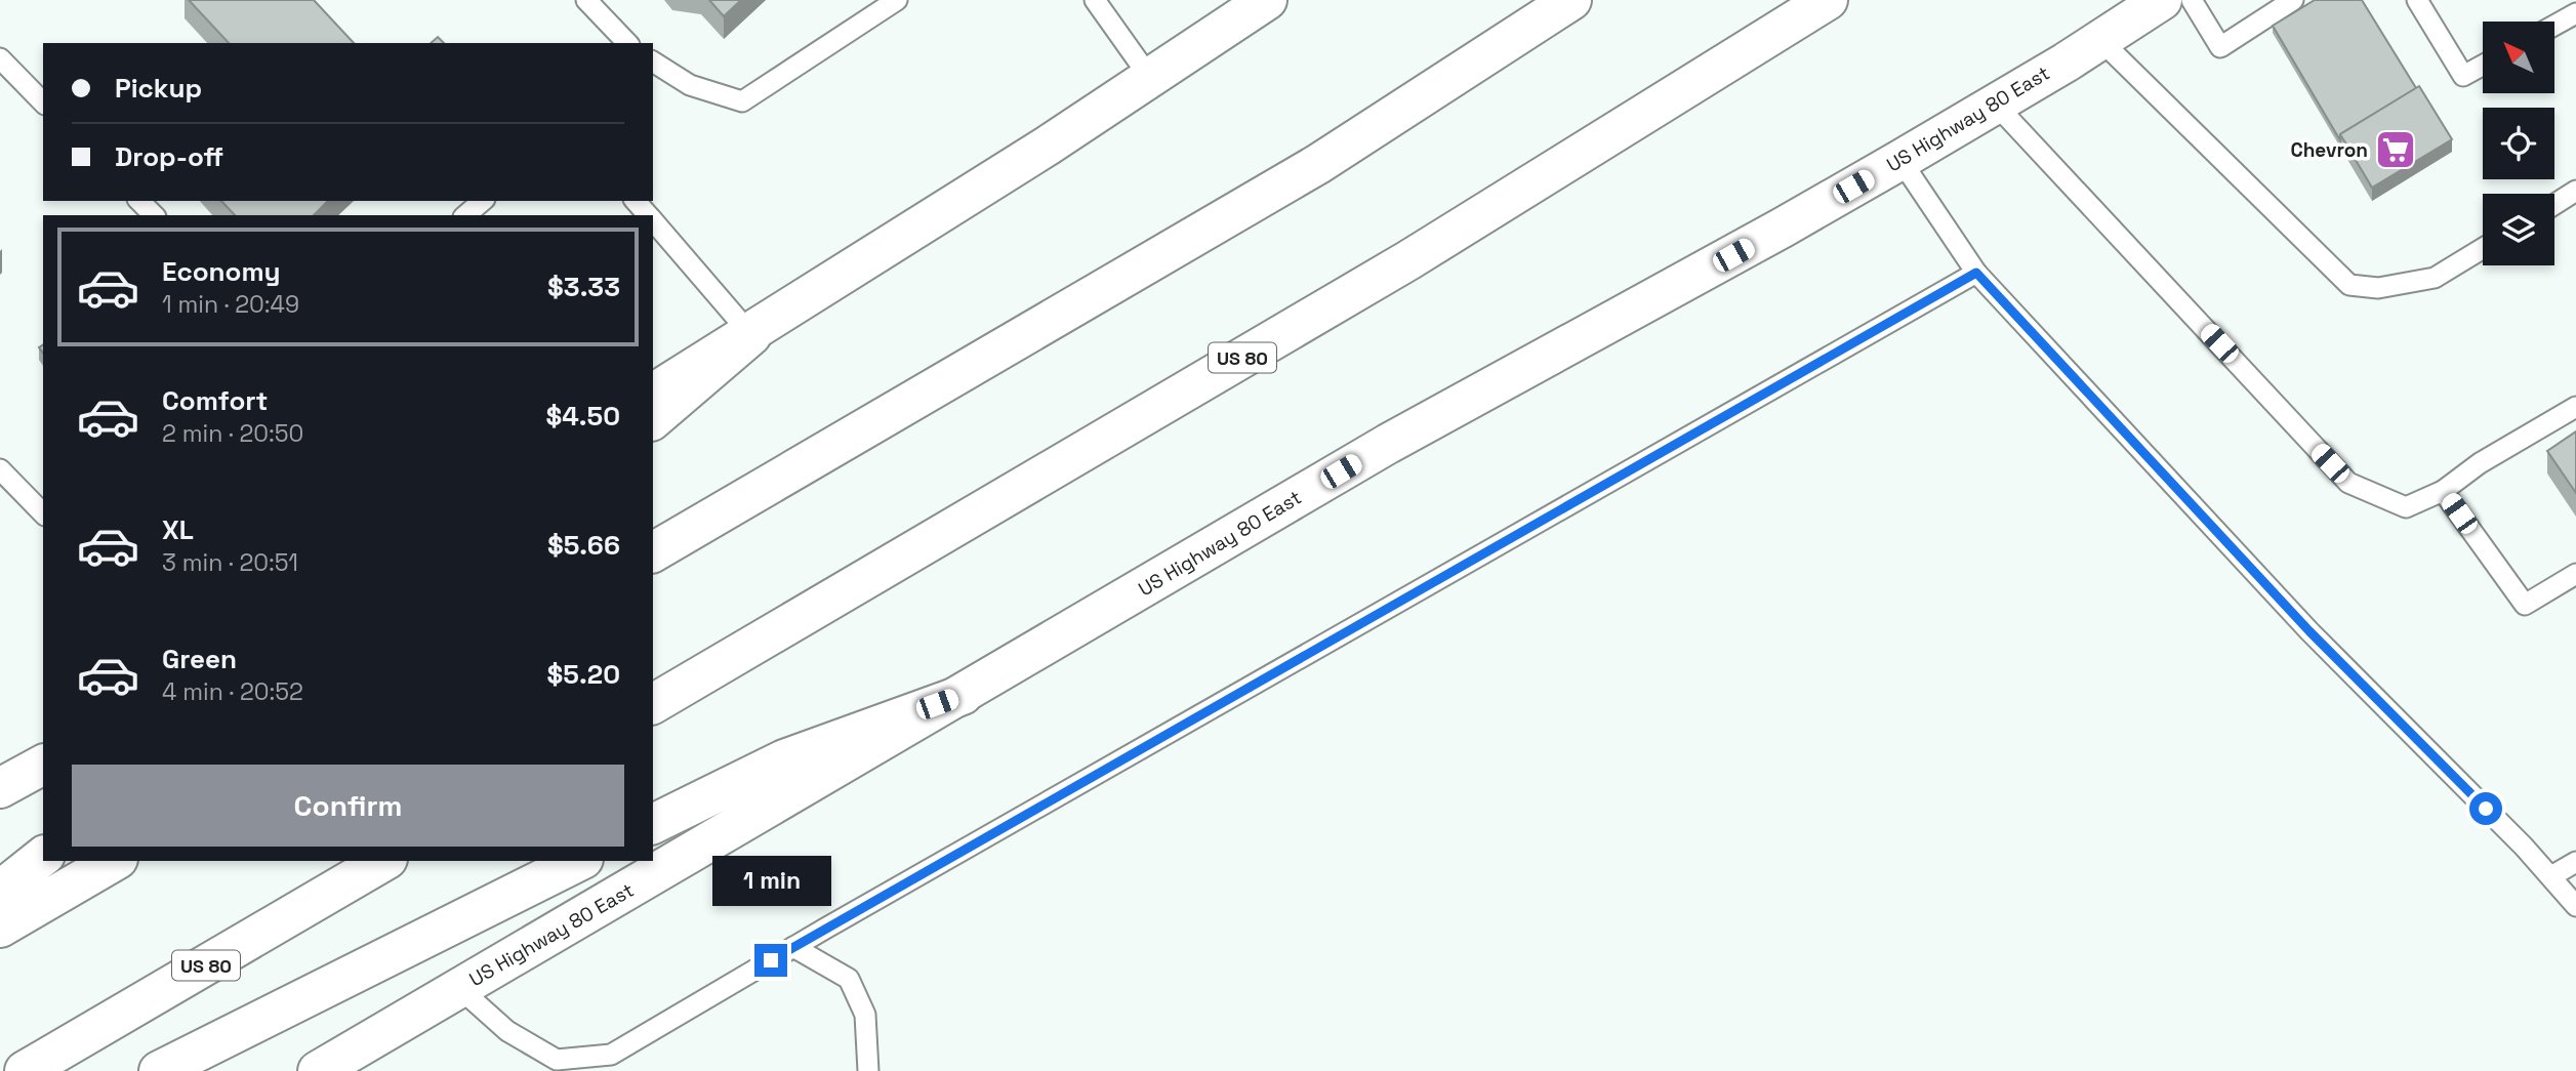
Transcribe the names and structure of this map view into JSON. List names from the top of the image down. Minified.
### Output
{"streets":{"main road":["US Highway 80 East","US 80"]},"places":{"supermarket":["Chevron"]},"north":"top left","page":{"banner":["Pickup","Drop-off"],"list":[{"name":"Economy","note":"1 min · 20:49","value":"$3.33"},{"name":"Comfort","note":"2 min · 20:50","value":"$4.50"},{"name":"XL","note":"3 min · 20:51","value":"$5.66"},{"name":"Green","note":"4 min · 20:52","value":"$5.20"}],"buttons":"Confirm","bubble":"1 min"}}
